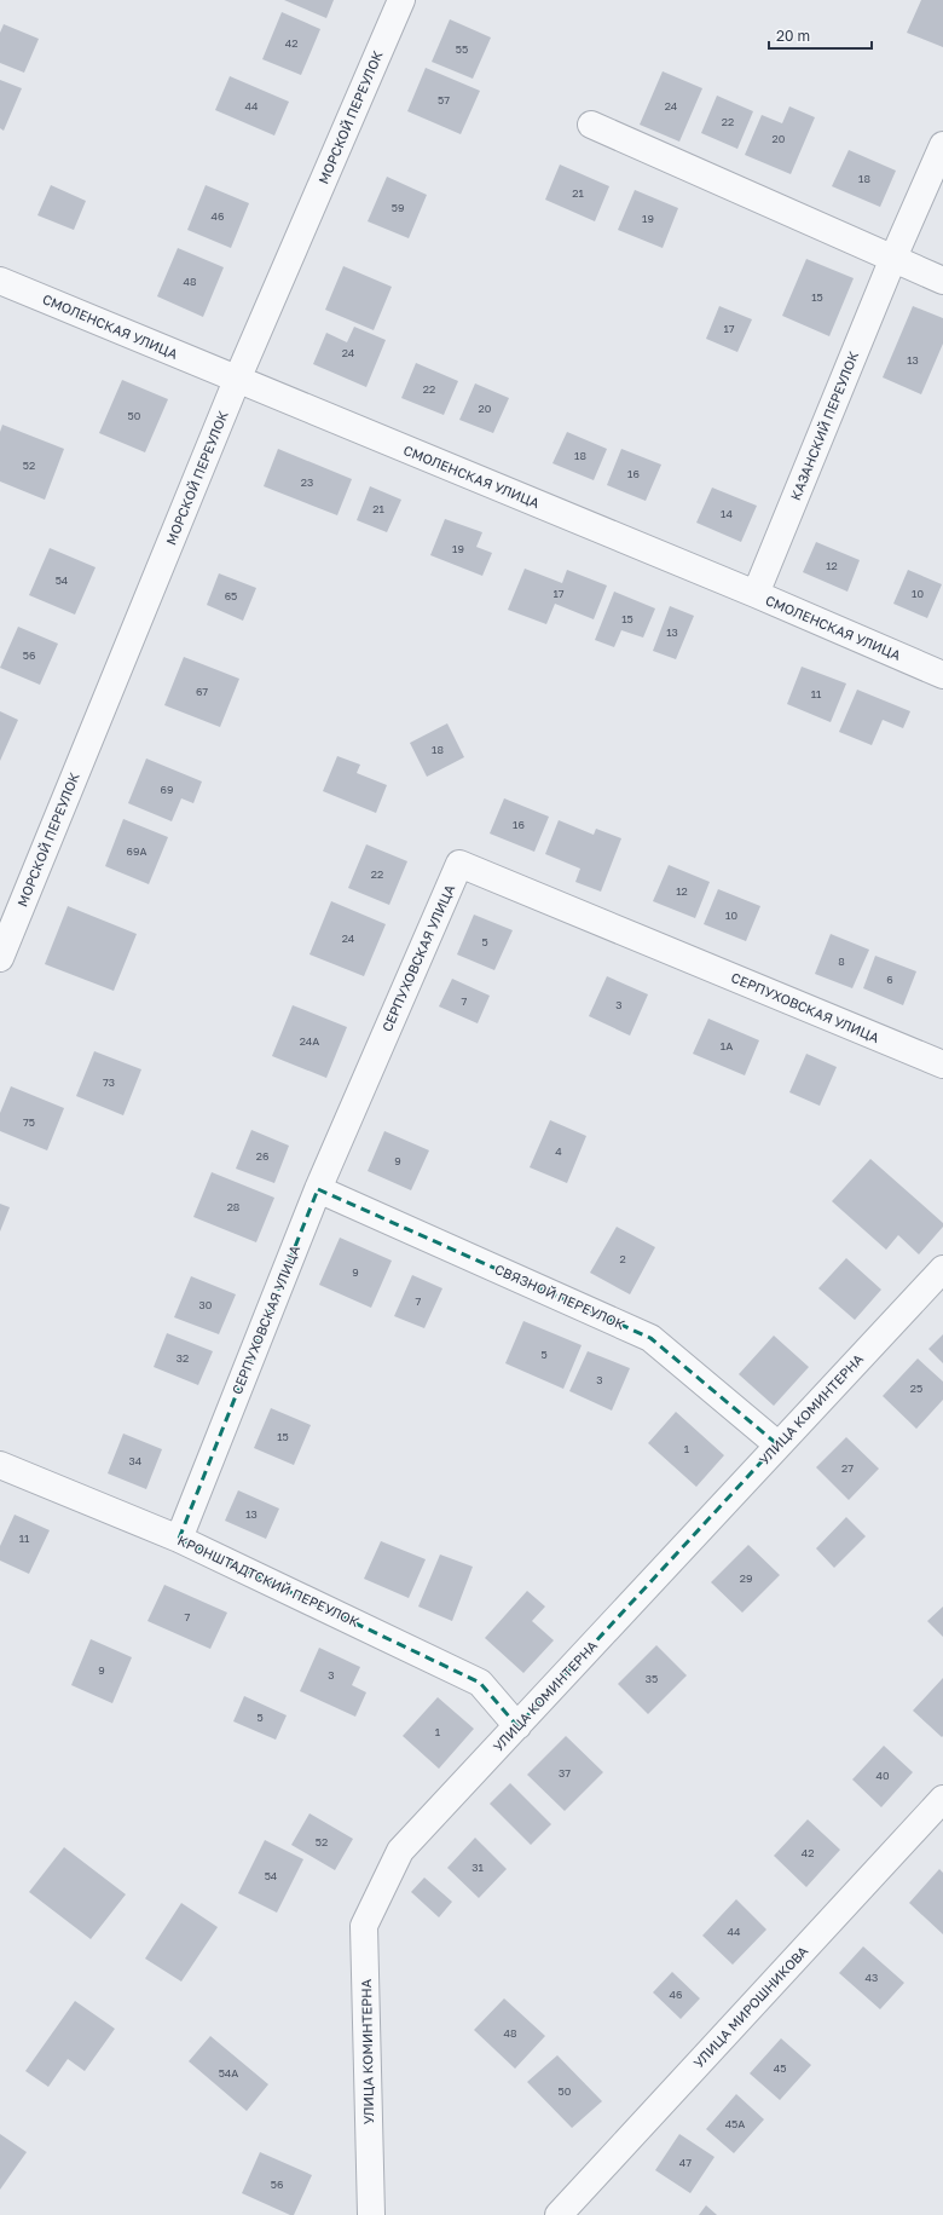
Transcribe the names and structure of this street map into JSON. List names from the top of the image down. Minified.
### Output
{"streets":{"street":["МОРСКОЙ ПЕРЕУЛОК","СМОЛЕНСКАЯ УЛИЦА","КАЗАНСКИЙ ПЕРЕУЛОК","СЕРПУХОВСКАЯ УЛИЦА","СВЯЗНОЙ ПЕРЕУЛОК","УЛИЦА КОМИНТЕРНА","КРОНШТАДТСКИЙ ПЕРЕУЛОК","УЛИЦА МИРОШНИКОВА"]},"crossings":[["МОРСКОЙ ПЕРЕУЛОК","СМОЛЕНСКАЯ УЛИЦА"],["СМОЛЕНСКАЯ УЛИЦА","КАЗАНСКИЙ ПЕРЕУЛОК"],["СЕРПУХОВСКАЯ УЛИЦА","СВЯЗНОЙ ПЕРЕУЛОК"],["СЕРПУХОВСКАЯ УЛИЦА","КРОНШТАДТСКИЙ ПЕРЕУЛОК"],["СВЯЗНОЙ ПЕРЕУЛОК","УЛИЦА КОМИНТЕРНА"],["УЛИЦА КОМИНТЕРНА","КРОНШТАДТСКИЙ ПЕРЕУЛОК"]],"house_numbers":["42","55","57","44","24","22","20","18","21","59","46","19","48","15","17","24","13","22","20","50","18","52","16","23","21","14","19","12","54","17","10","65","15","13","56","67","11","18","69","16","69А","22","12","10","24","5","8","6","7","3","24А","1А","73","75","4","26","9","28","2","9","7","30","5","32","3","25","15","1","34","27","13","11","29","7","9","3","35","5","1","37","40","52","42","31","54","44","43","46","48","45","54А","50","45А","47","56"],"scale_bar":"20 m"}
